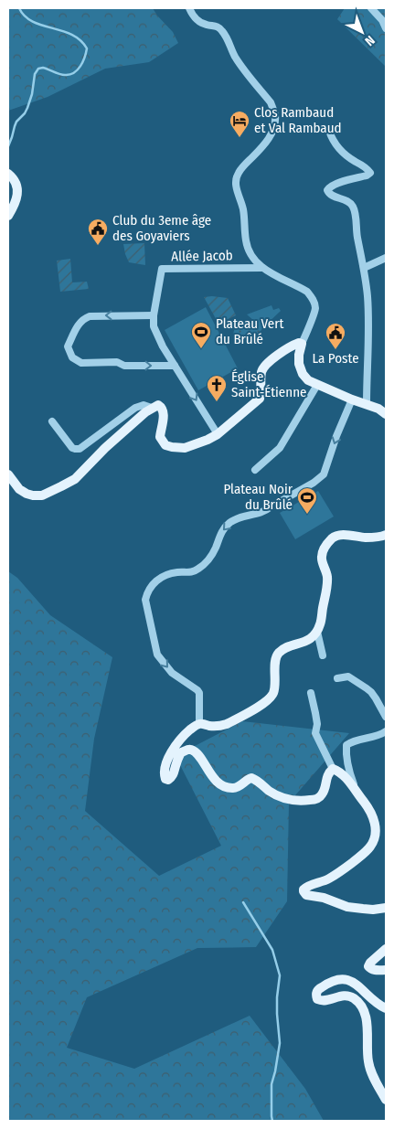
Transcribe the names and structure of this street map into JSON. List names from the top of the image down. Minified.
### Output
{"streets":{"street":["Allée Jacob"]},"places":{"hotel":["Clos Rambaud et Val Rambaud"],"public building":["Club du 3eme âge des Goyaviers","La Poste"],"sports":["Plateau Vert du Brûlé","Plateau Noir du Brûlé"],"church":["Église Saint-Étienne"]},"north":"bottom right"}
